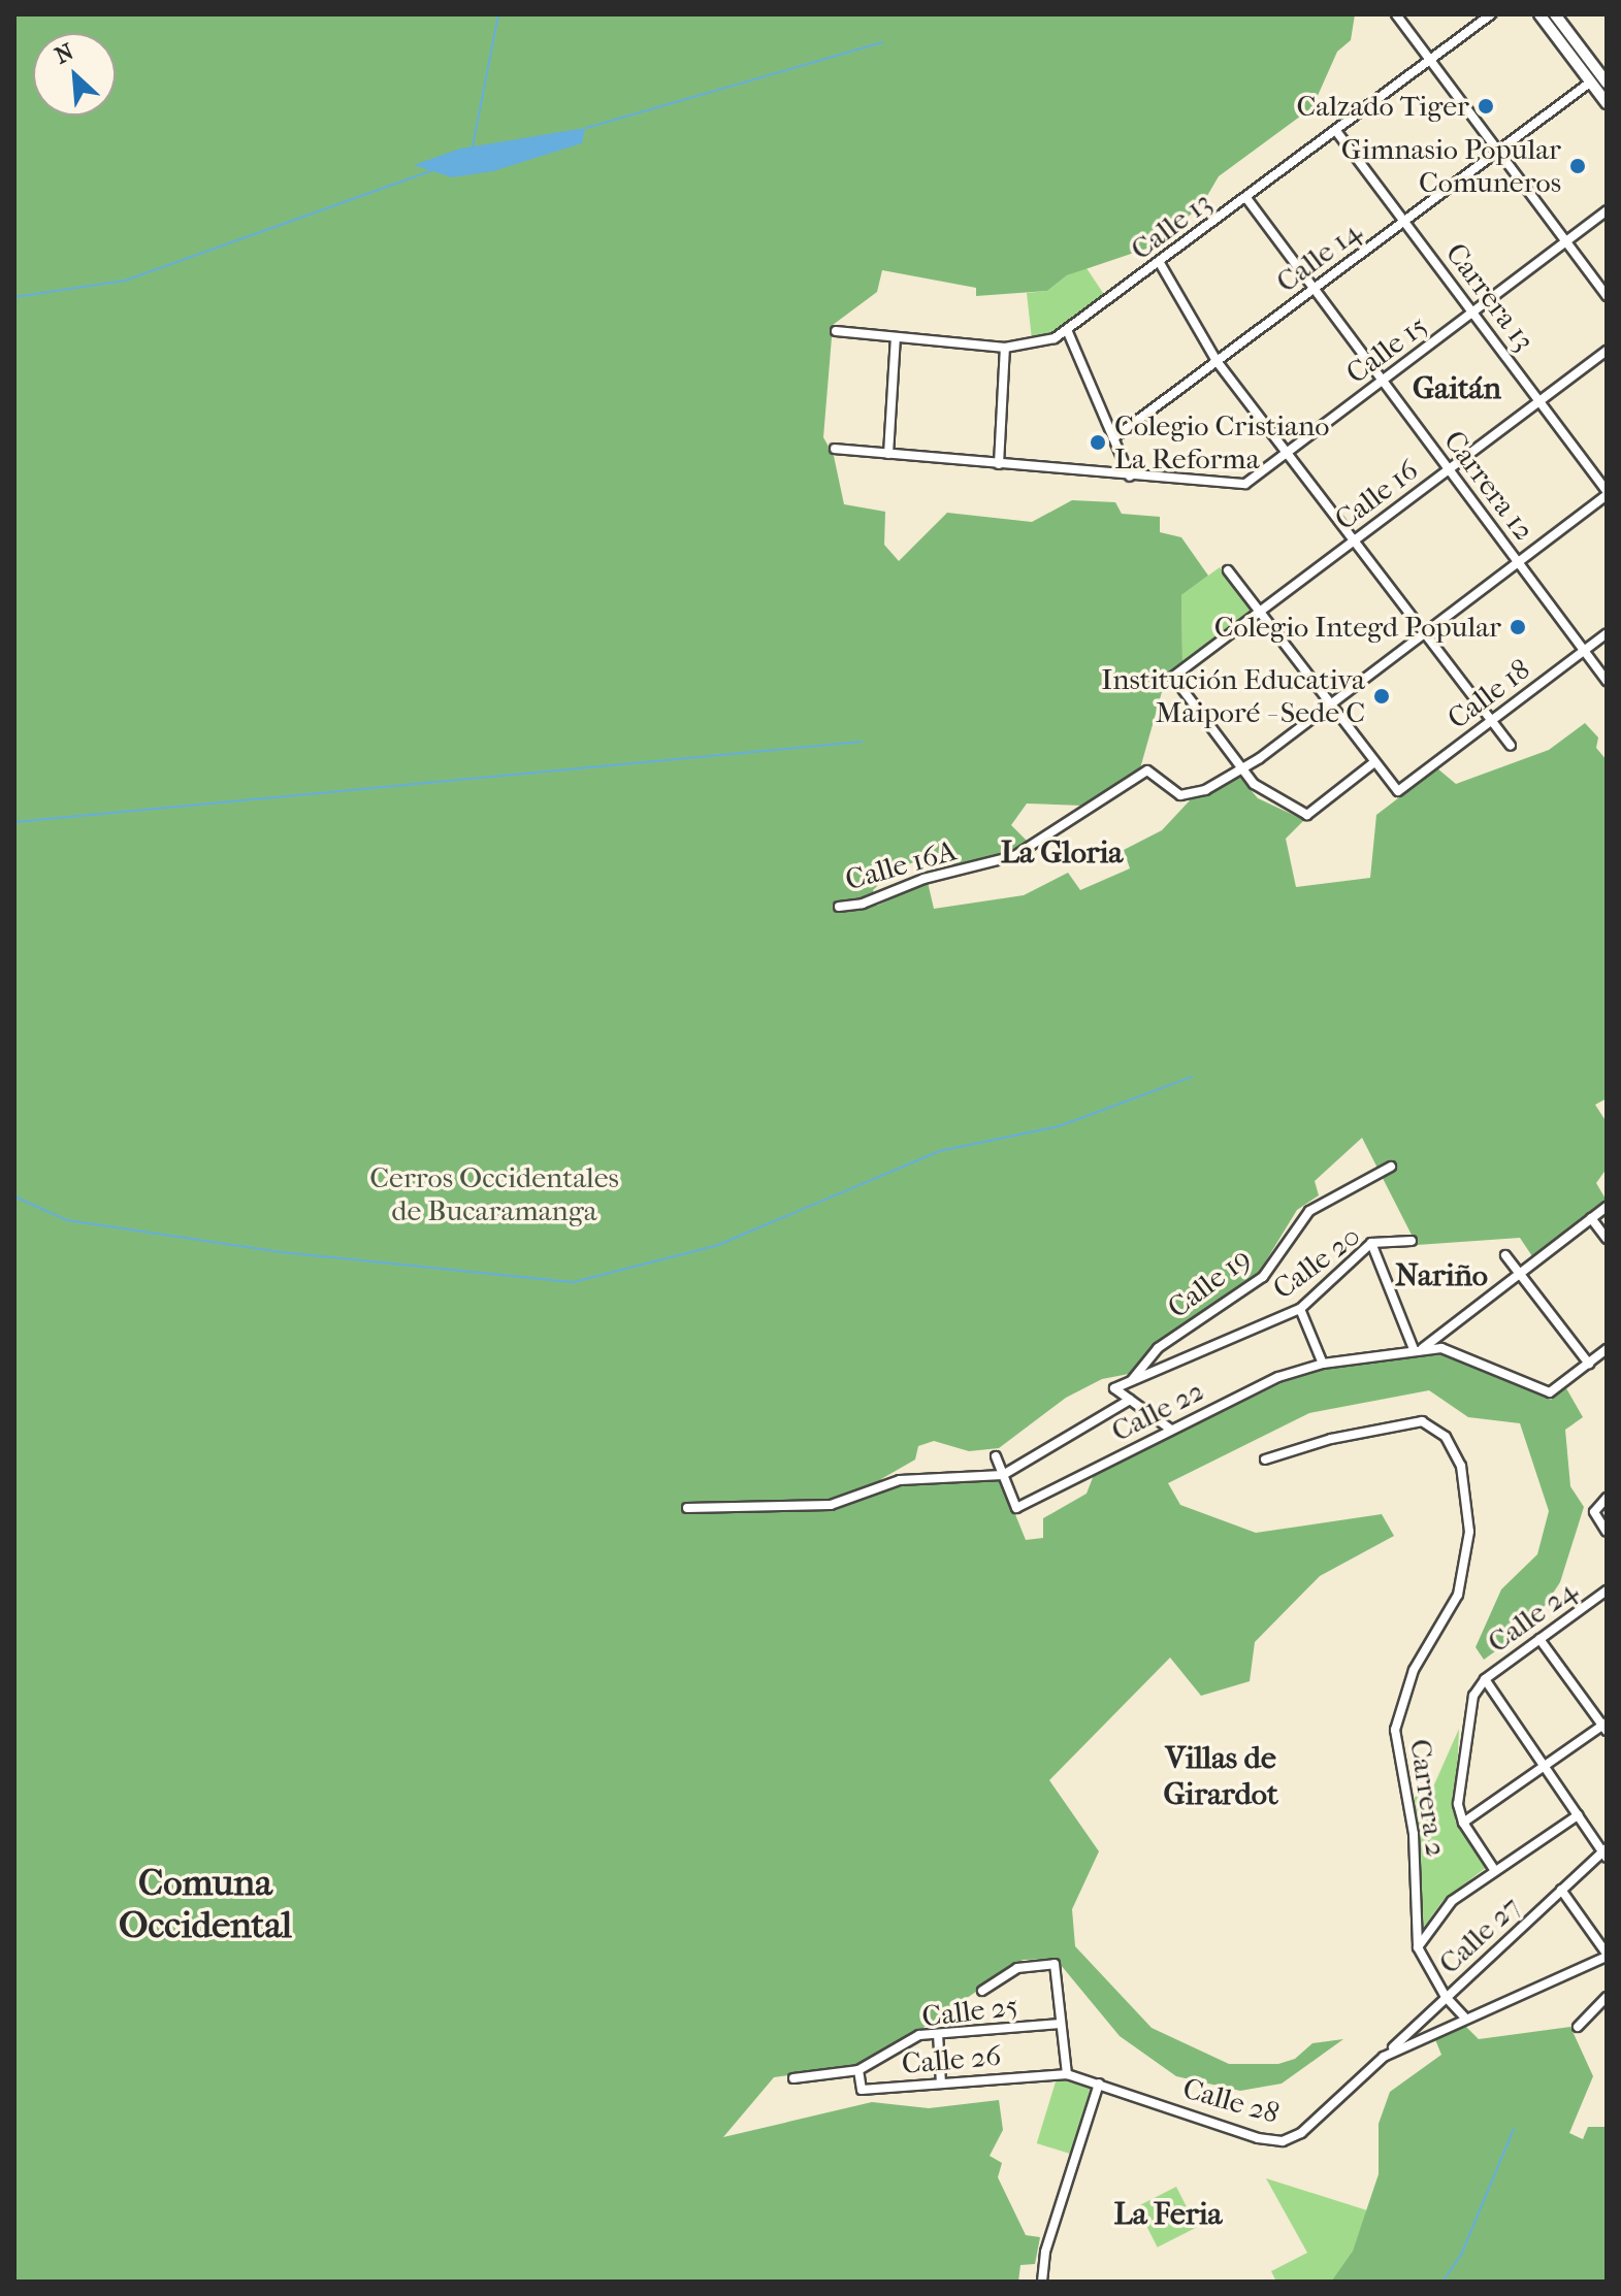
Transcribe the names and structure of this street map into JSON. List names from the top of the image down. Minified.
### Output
{"streets":{"street":["Calle 13","Calle 14","Carrera 13","Calle 15","Carrera 12","Calle 16","Calle 18","Calle 16A","Calle 20","Calle 19","Calle 22","Calle 24","Carrera 2","Calle 27","Calle 25","Calle 26","Calle 28"]},"crossings":[["Calle 13","Carrera 13"],["Calle 13","Carrera 12"],["Calle 14","Carrera 13"],["Calle 14","Carrera 12"],["Carrera 13","Calle 15"],["Carrera 13","Calle 16"],["Calle 15","Carrera 12"],["Carrera 12","Calle 16"],["Carrera 12","Calle 18"],["Calle 16","Calle 16A"],["Calle 20","Calle 19"],["Carrera 2","Calle 27"],["Carrera 2","Calle 28"],["Calle 27","Calle 28"],["Calle 25","Calle 26"]],"districts":["Gaitán","La Gloria","Nariño","Villas de Girardot","Comuna Occidental","La Feria"],"parks":["Cerros Occidentales de Bucaramanga"],"places":["Calzado Tiger","Gimnasio Popular Comuneros","Colegio Cristiano La Reforma","Colegio Integd Popular","Institución Educativa Maiporé - Sede C"],"north":"top left"}
